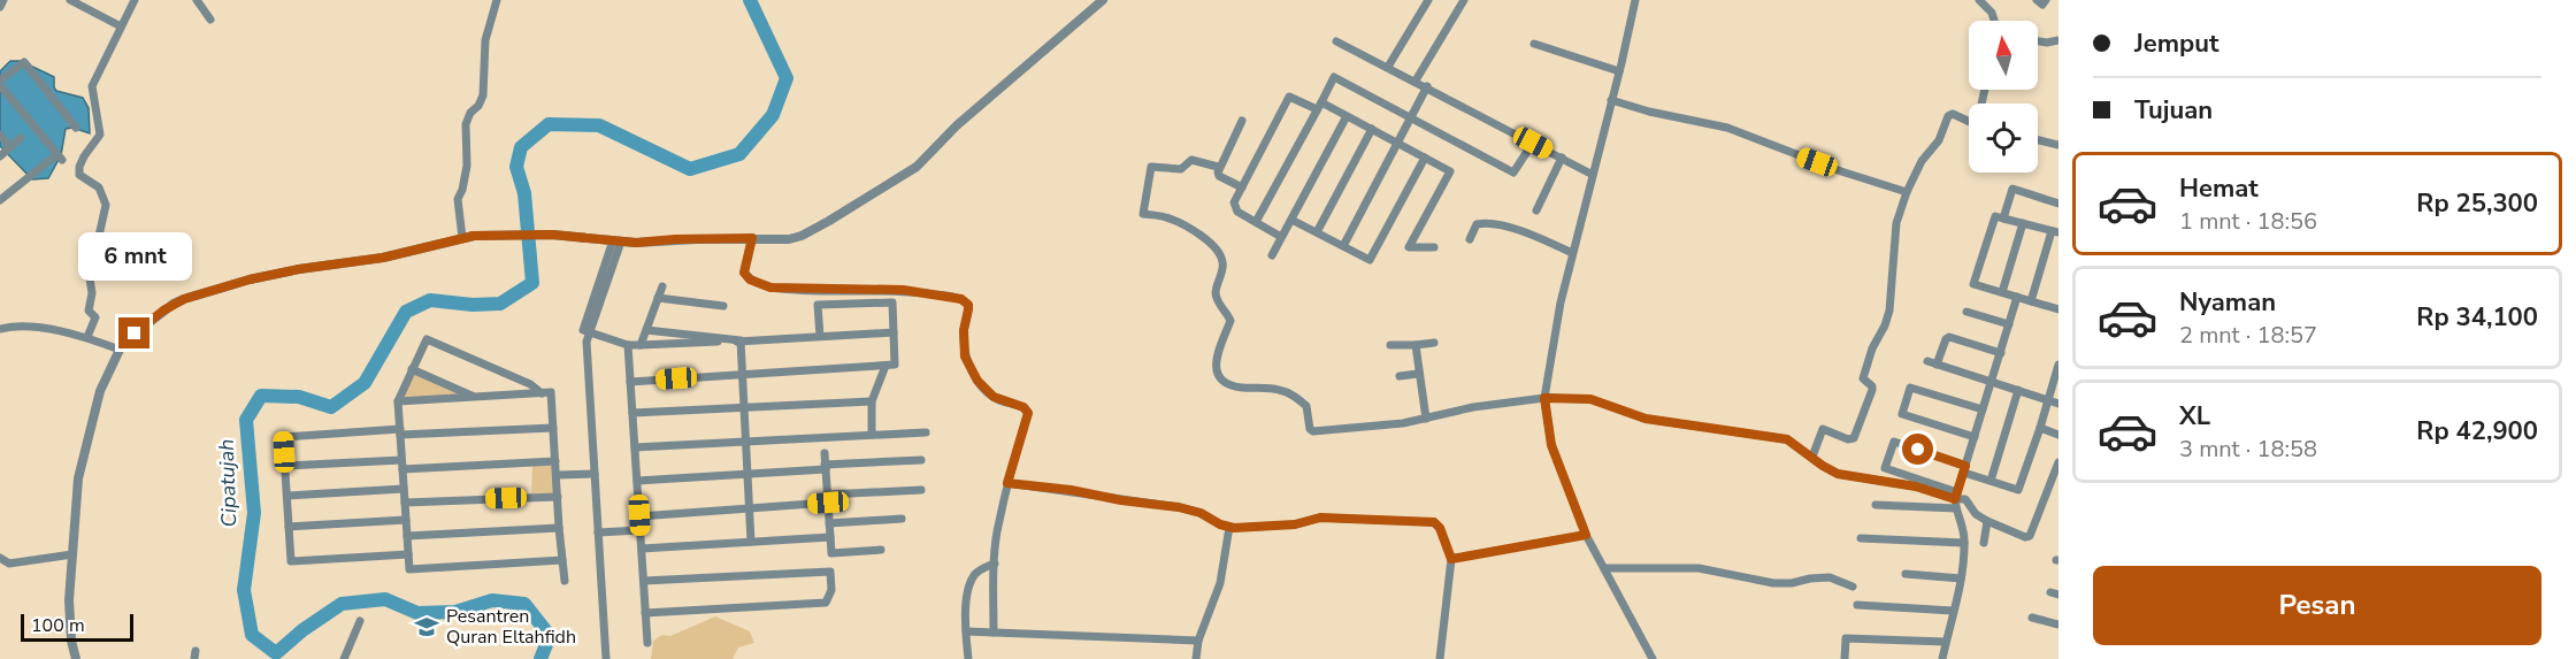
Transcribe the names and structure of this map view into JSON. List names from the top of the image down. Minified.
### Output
{"water":["Cipatujah"],"places":{"school or university":["Pesantren Quran Eltahfidh"]},"scale_bar":"100 m","north":"top","page":{"banner":["Jemput","Tujuan"],"list":[{"name":"Hemat","note":"1 mnt · 18:56","value":"Rp 25,300"},{"name":"Nyaman","note":"2 mnt · 18:57","value":"Rp 34,100"},{"name":"XL","note":"3 mnt · 18:58","value":"Rp 42,900"}],"bubble":"6 mnt","buttons":"Pesan","scale":"100 m"}}
